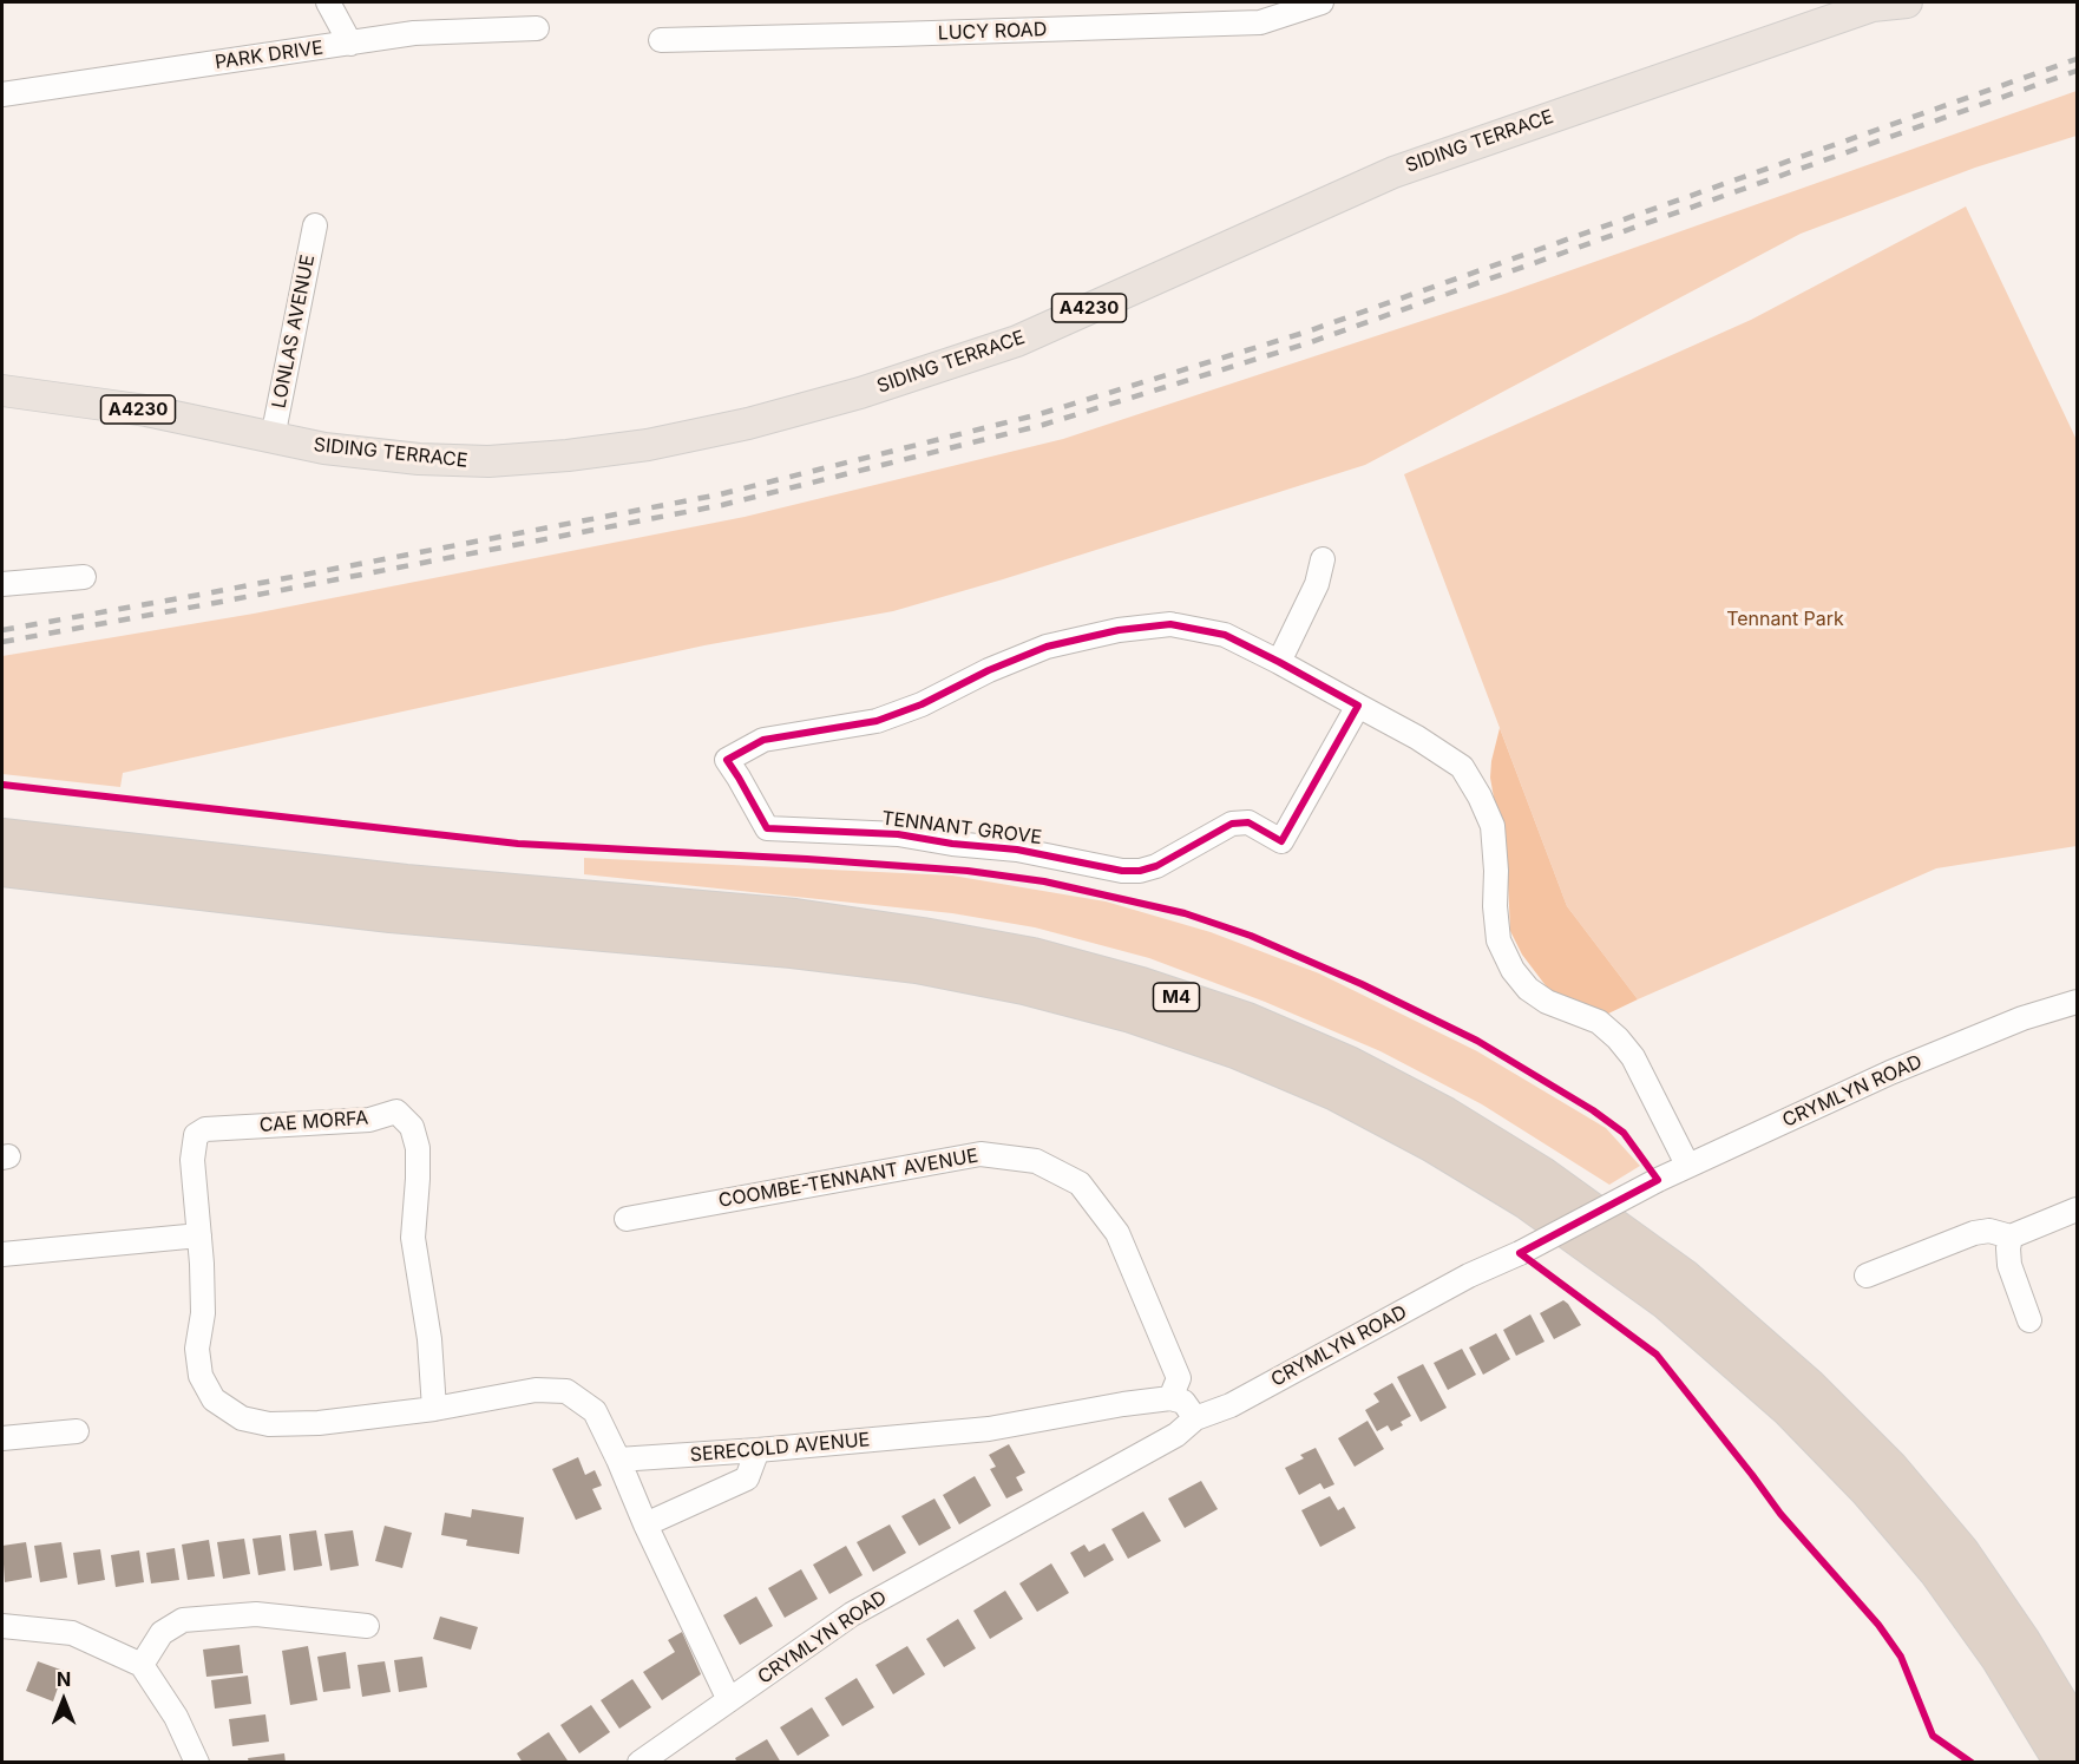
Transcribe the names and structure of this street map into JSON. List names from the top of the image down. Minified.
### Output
{"streets":{"highway":["M4"],"main road":["SIDING TERRACE","A4230"],"street":["LUCY ROAD","PARK DRIVE","LONLAS AVENUE","TENNANT GROVE","CRYMLYN ROAD","CAE MORFA","COOMBE-TENNANT AVENUE","SERECOLD AVENUE"]},"crossings":[["SIDING TERRACE","A4230"],["SIDING TERRACE","LONLAS AVENUE"],["A4230","LONLAS AVENUE"],["CAE MORFA","SERECOLD AVENUE"],["COOMBE-TENNANT AVENUE","SERECOLD AVENUE"]],"parks":["Tennant Park"],"north":"top"}
